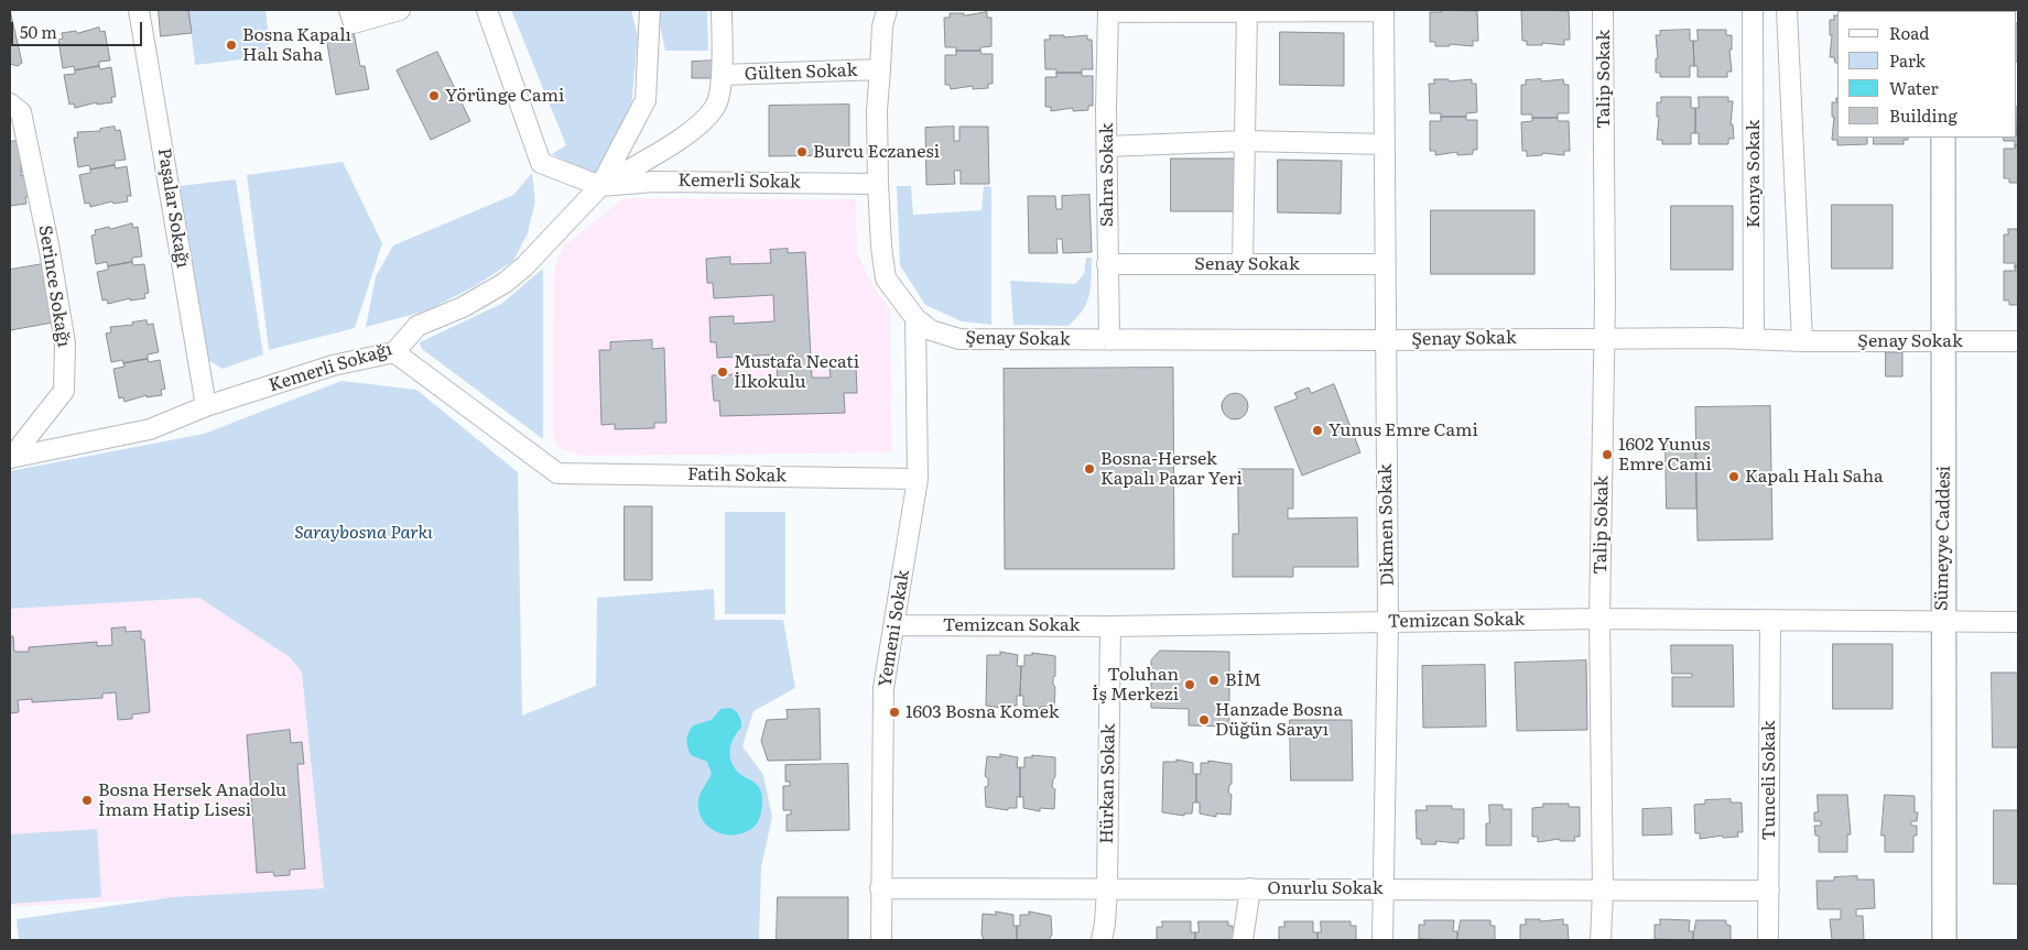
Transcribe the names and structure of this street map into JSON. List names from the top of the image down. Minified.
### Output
{"streets":{"street":["Gülten Sokak","Talip Sokak","Konya Sokak","Sahra Sokak","Kemerli Sokak","Paşalar Sokağı","Senay Sokak","Serince Sokağı","Şenay Sokak","Kemerli Sokağı","Fatih Sokak","Dikmen Sokak","Sümeyye Caddesi","Temizcan Sokak","Yemeni Sokak","Tunceli Sokak","Hürkan Sokak","Onurlu Sokak"]},"crossings":[["Gülten Sokak","Kemerli Sokak"],["Gülten Sokak","Şenay Sokak"],["Gülten Sokak","Yemeni Sokak"],["Talip Sokak","Şenay Sokak"],["Talip Sokak","Temizcan Sokak"],["Talip Sokak","Onurlu Sokak"],["Konya Sokak","Şenay Sokak"],["Sahra Sokak","Senay Sokak"],["Sahra Sokak","Şenay Sokak"],["Kemerli Sokak","Kemerli Sokağı"],["Paşalar Sokağı","Kemerli Sokağı"],["Senay Sokak","Dikmen Sokak"],["Serince Sokağı","Kemerli Sokağı"],["Şenay Sokak","Dikmen Sokak"],["Şenay Sokak","Sümeyye Caddesi"],["Şenay Sokak","Yemeni Sokak"],["Kemerli Sokağı","Fatih Sokak"],["Fatih Sokak","Yemeni Sokak"],["Dikmen Sokak","Temizcan Sokak"],["Dikmen Sokak","Onurlu Sokak"],["Sümeyye Caddesi","Temizcan Sokak"],["Temizcan Sokak","Yemeni Sokak"],["Temizcan Sokak","Tunceli Sokak"],["Temizcan Sokak","Hürkan Sokak"],["Yemeni Sokak","Onurlu Sokak"],["Tunceli Sokak","Onurlu Sokak"],["Hürkan Sokak","Onurlu Sokak"]],"parks":["Saraybosna Parkı"],"places":["Bosna Kapalı Halı Saha","Yörünge Cami","Burcu Eczanesi","Mustafa Necati İlkokulu","Yunus Emre Cami","1602 Yunus Emre Cami","Bosna-Hersek Kapalı Pazar Yeri","Kapalı Halı Saha","BİM","Toluhan İş Merkezi","1603 Bosna Komek","Hanzade Bosna Düğün Sarayı","Bosna Hersek Anadolu İmam Hatip Lisesi"],"legend":["Road","Park","Water","Building"],"scale_bar":"50 m"}
